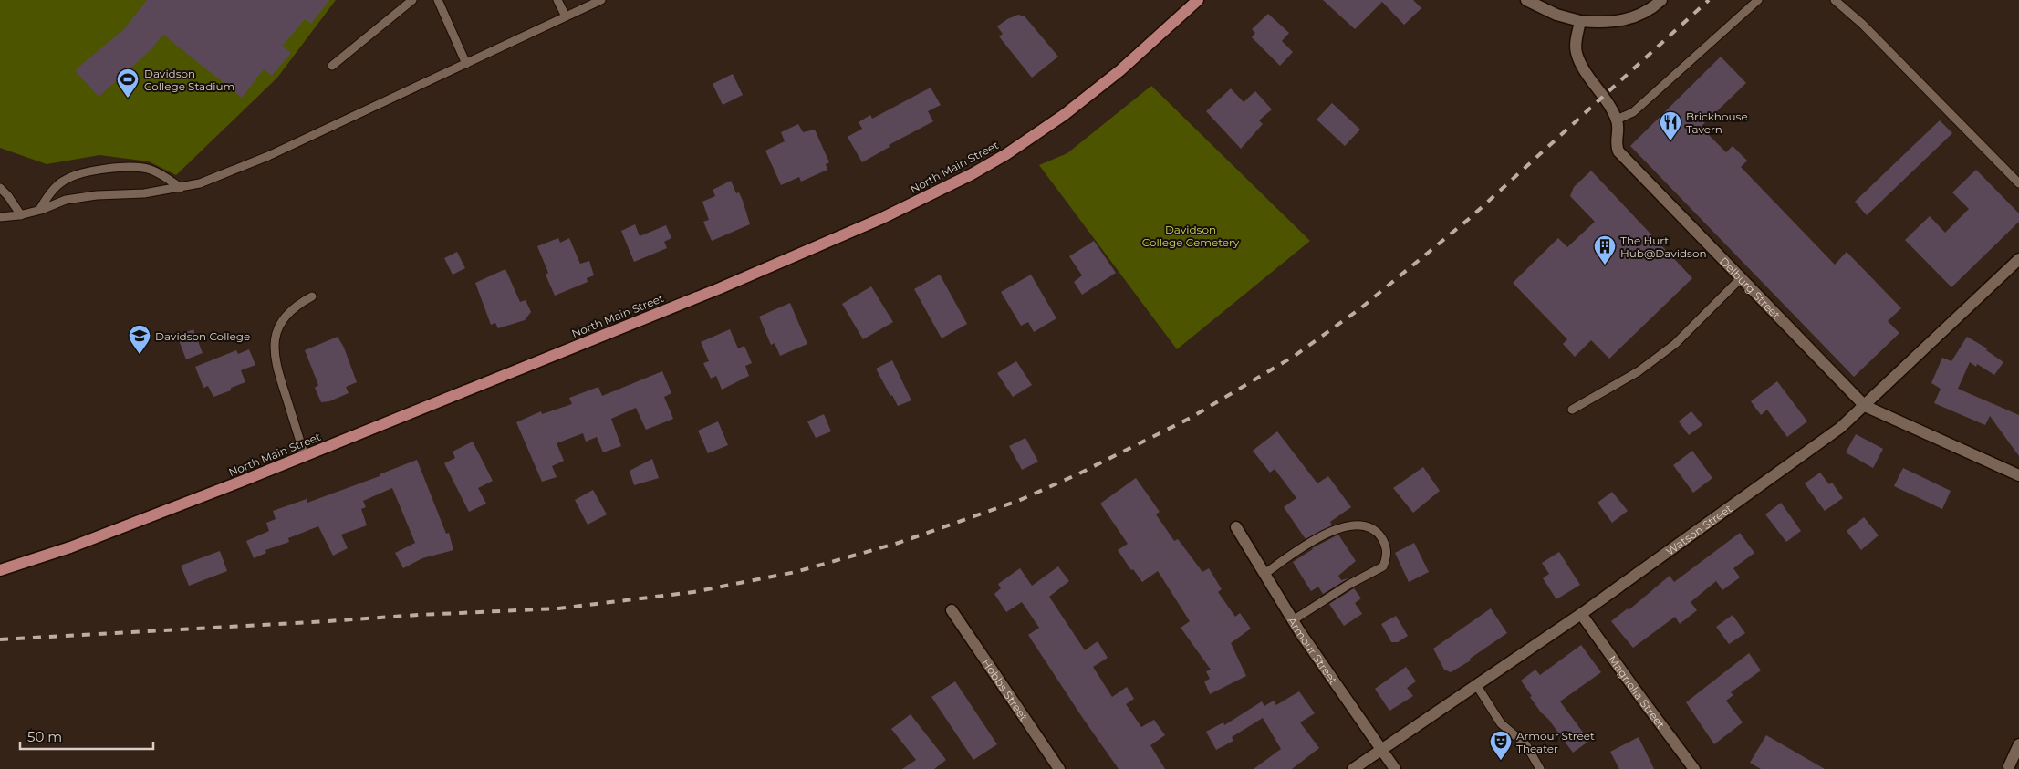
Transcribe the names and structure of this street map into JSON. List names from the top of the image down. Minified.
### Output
{"streets":{"main road":["North Main Street"],"street":["Delburg Street","Watson Street","Armour Street","Hobbs Street","Magnolia Street"]},"crossings":[["Delburg Street","Watson Street"],["Watson Street","Armour Street"],["Watson Street","Magnolia Street"]],"parks":["Davidson College Cemetery"],"places":{"sports":["Davidson College Stadium"],"restaurant":["Brickhouse Tavern"],"building":["The Hurt Hub@Davidson"],"school or university":["Davidson College"],"theatre":["Armour Street Theater"]},"scale_bar":"50 m"}
